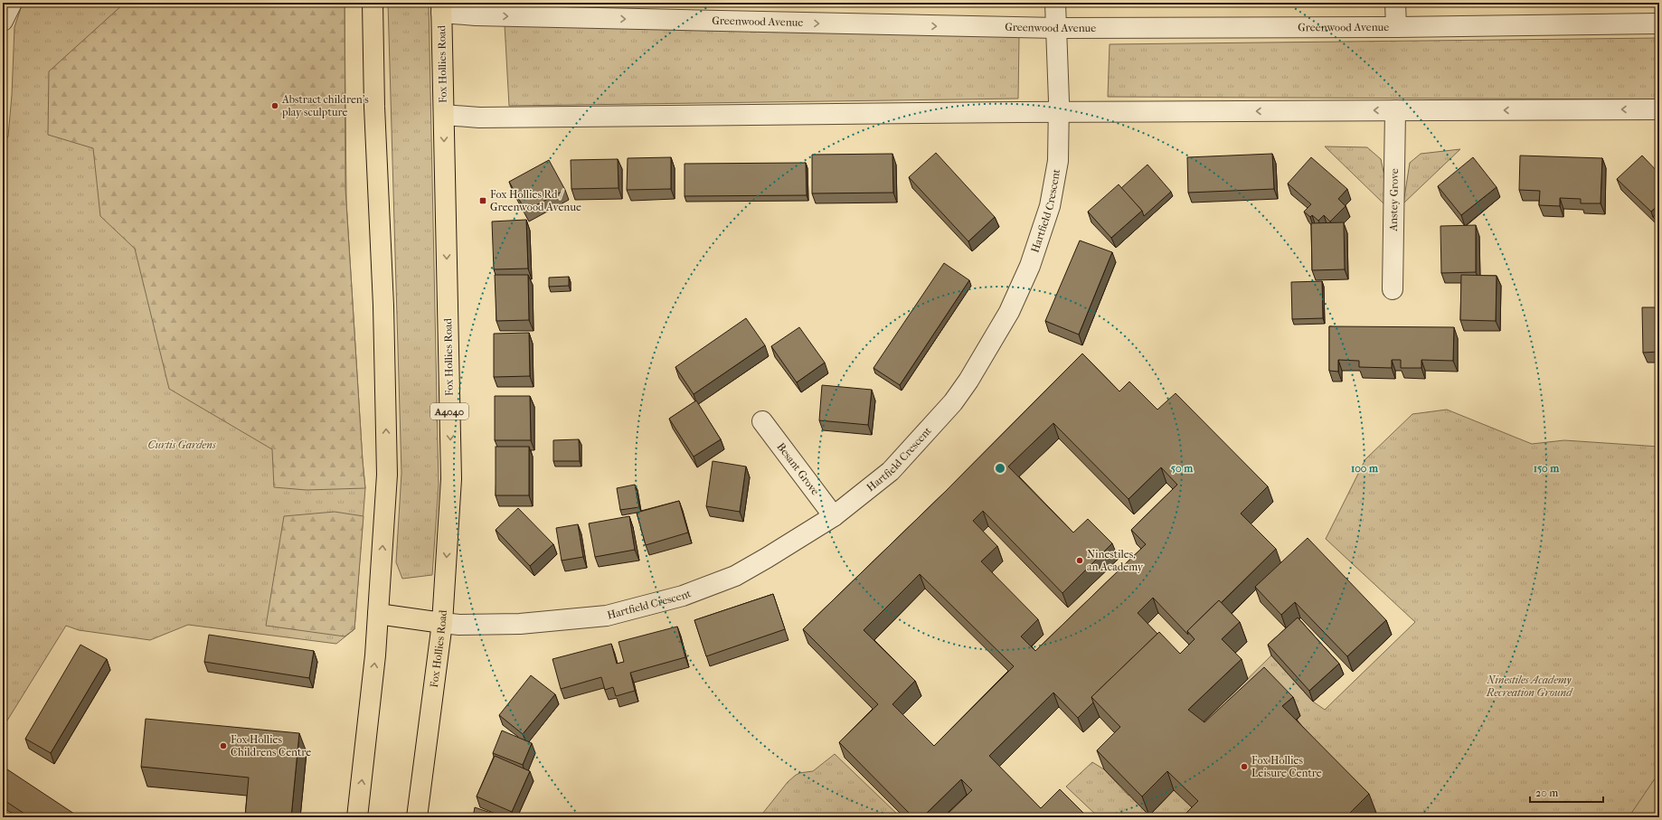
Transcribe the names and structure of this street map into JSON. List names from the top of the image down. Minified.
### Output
{"streets":{"main road":["Fox Hollies Road","A4040"],"street":["Greenwood Avenue","Anstey Grove","Hartfield Crescent","Besant Grove"]},"crossings":[["Greenwood Avenue","Fox Hollies Road"],["Greenwood Avenue","Hartfield Crescent"],["Fox Hollies Road","Hartfield Crescent"],["Hartfield Crescent","Besant Grove"]],"parks":["Curtis Gardens","Ninestiles Academy Recreation Ground"],"places":{"other":["Abstract children’s play sculpture","Ninestiles, an Academy","Fox Hollies Childrens Centre","Fox Hollies Leisure Centre"],"transit":["Fox Hollies Rd / Greenwood Avenue"]},"scale_bar":"20 m","rings":["50 m","100 m","150 m"]}
